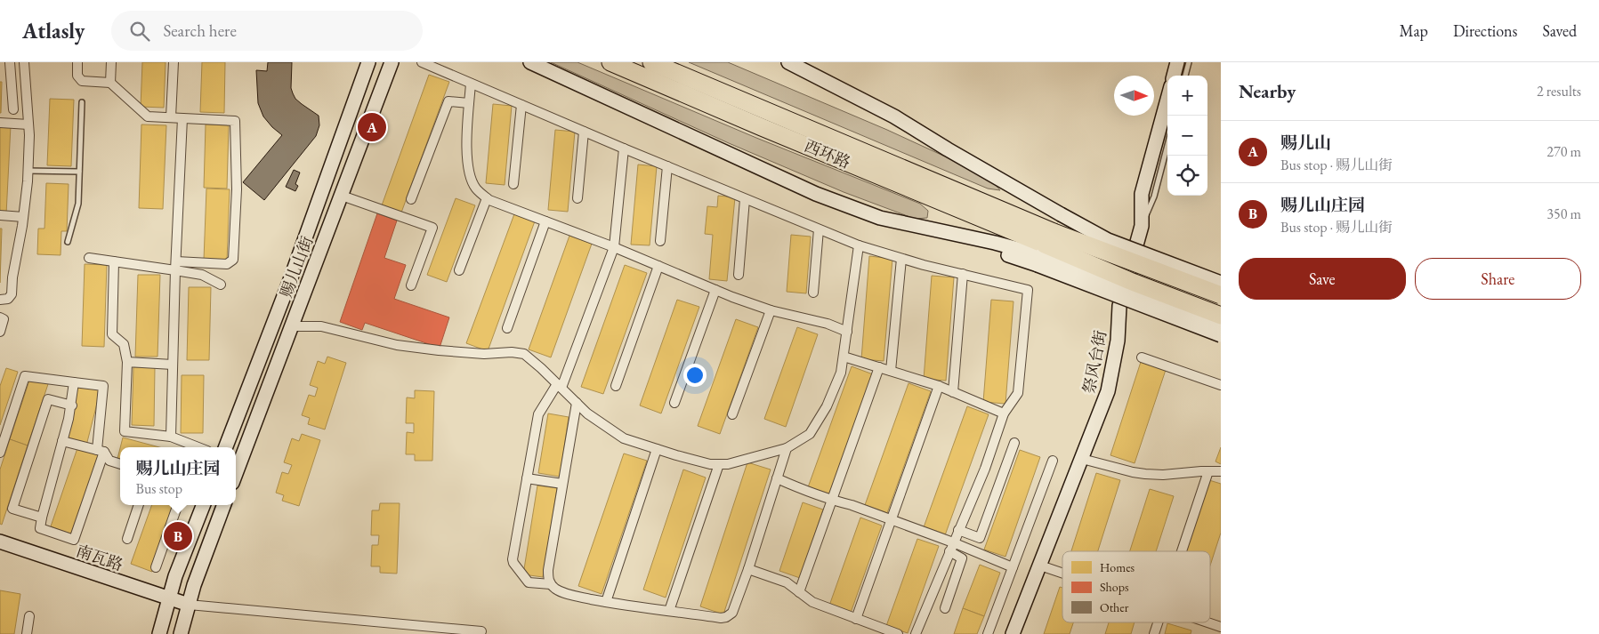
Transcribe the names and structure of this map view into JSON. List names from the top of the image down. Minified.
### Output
{"streets":{"highway":["西环路"],"main road":["赐儿山街","祭风台街","南瓦路"]},"legend":["Homes","Shops","Other"],"north":"right","page":{"header":"Atlasly","search":"Search here","nav":["Map","Directions","Saved"],"heading":["Nearby","2 results"],"map_buttons":["+","−"],"pins":["A","B"],"list":[{"mark":"A","name":"赐儿山","note":"Bus stop · 赐儿山街","value":"270 m"},{"mark":"B","name":"赐儿山庄园","note":"Bus stop · 赐儿山街","value":"350 m"}],"buttons":["Save","Share"],"popup":["赐儿山庄园","Bus stop"]}}
